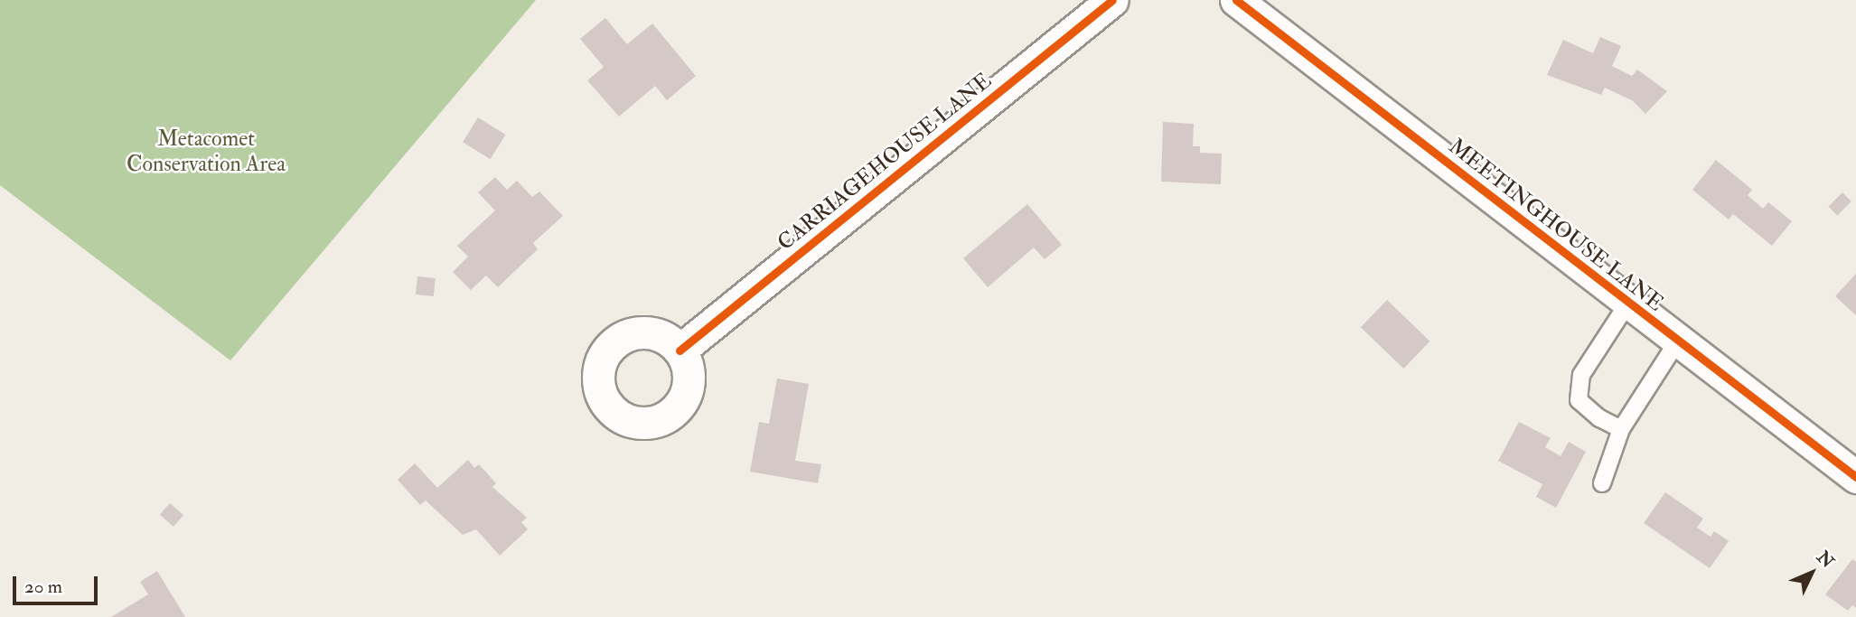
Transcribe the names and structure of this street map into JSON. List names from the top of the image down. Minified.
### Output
{"streets":{"street":["CARRIAGEHOUSE LANE","MEETINGHOUSE LANE"]},"parks":["Metacomet Conservation Area"],"scale_bar":"20 m","north":"top right"}
